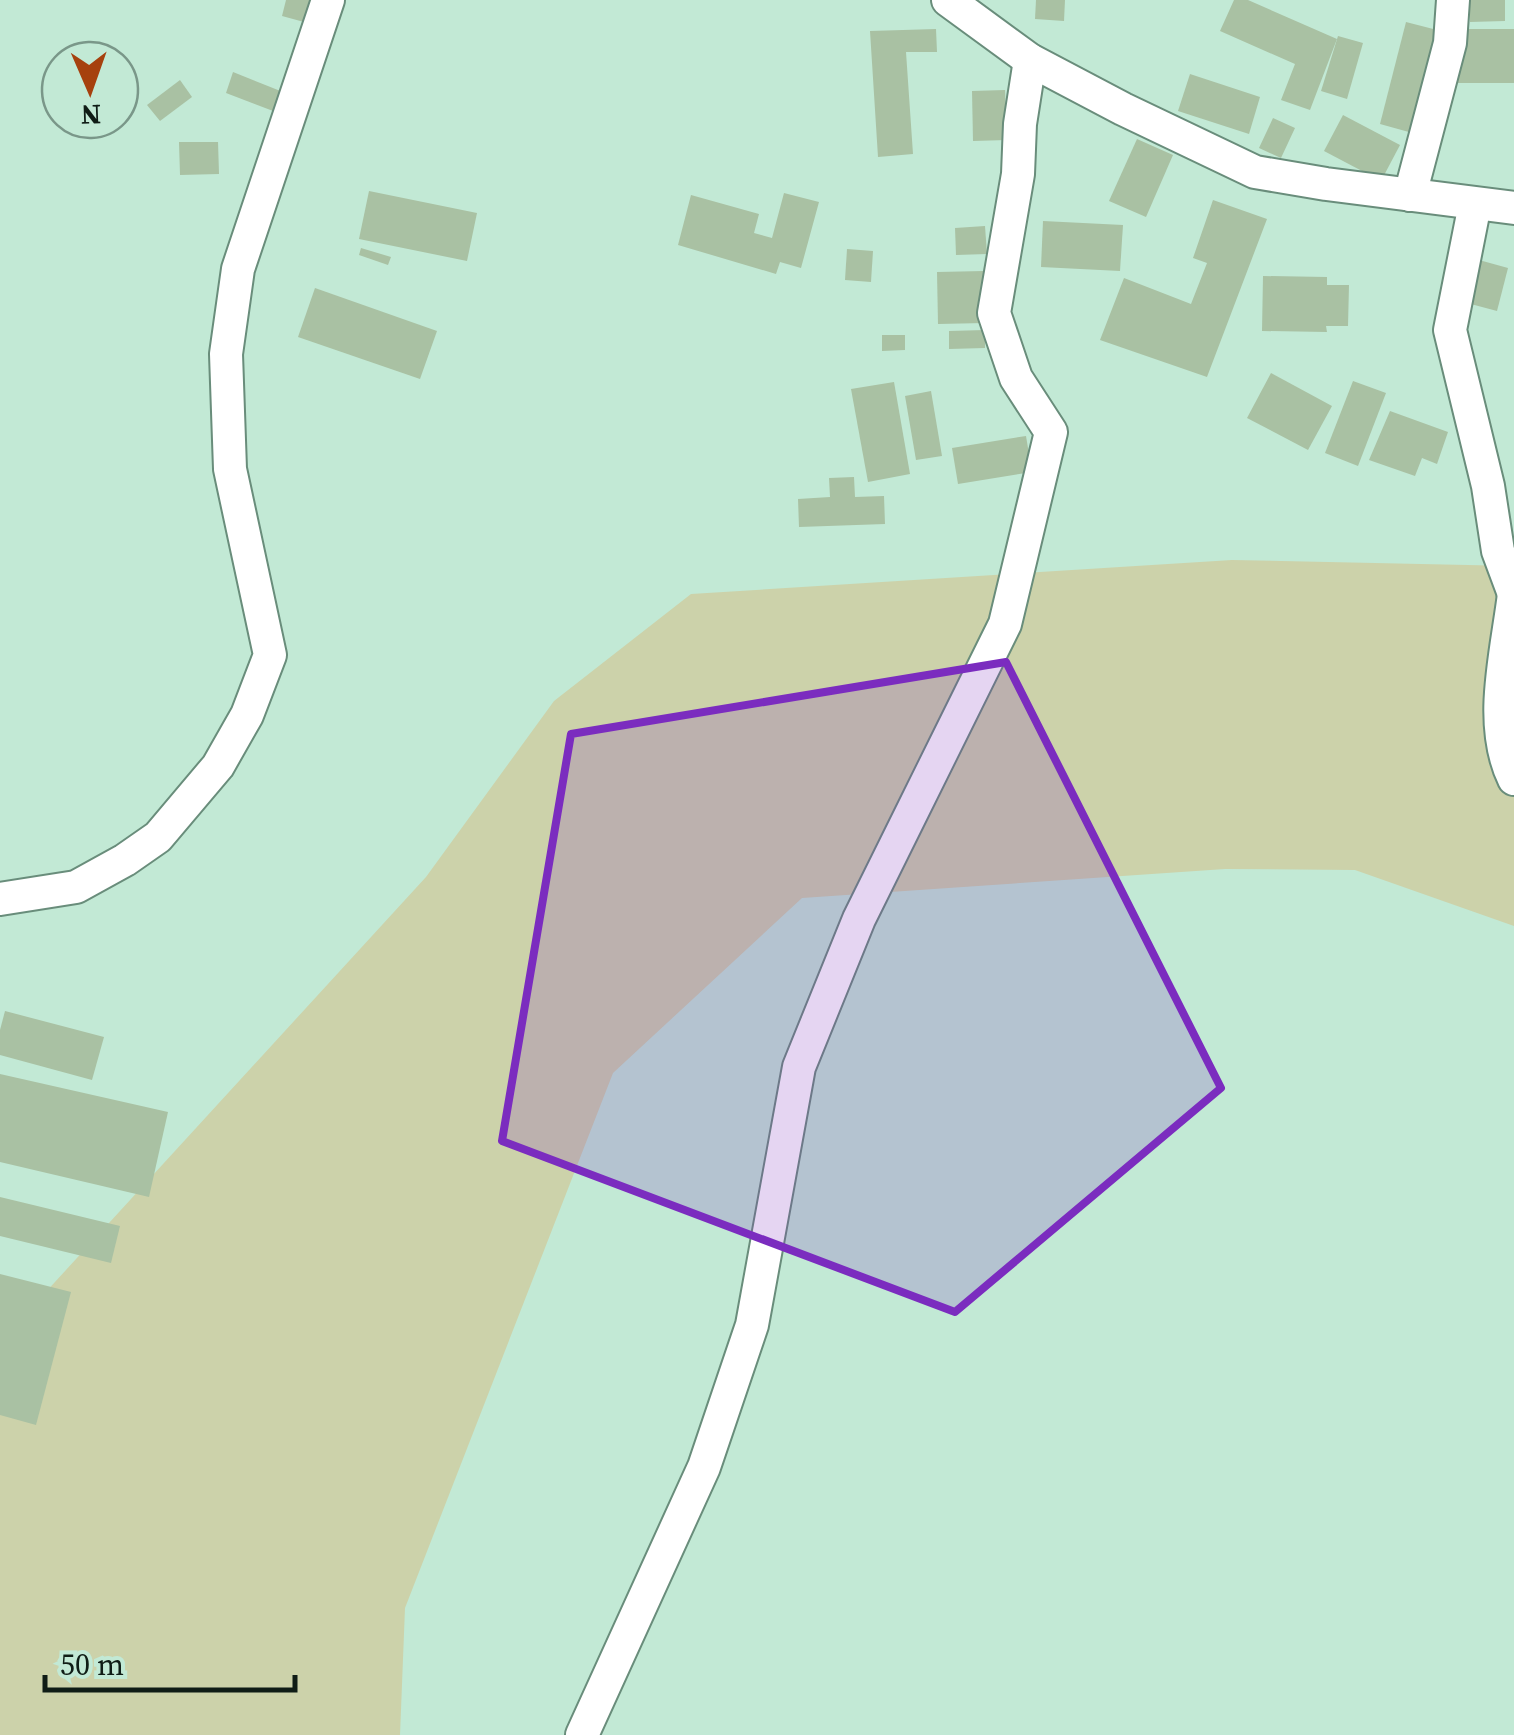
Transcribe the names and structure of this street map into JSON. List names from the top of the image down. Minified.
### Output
{"scale_bar":"50 m","north":"bottom"}
